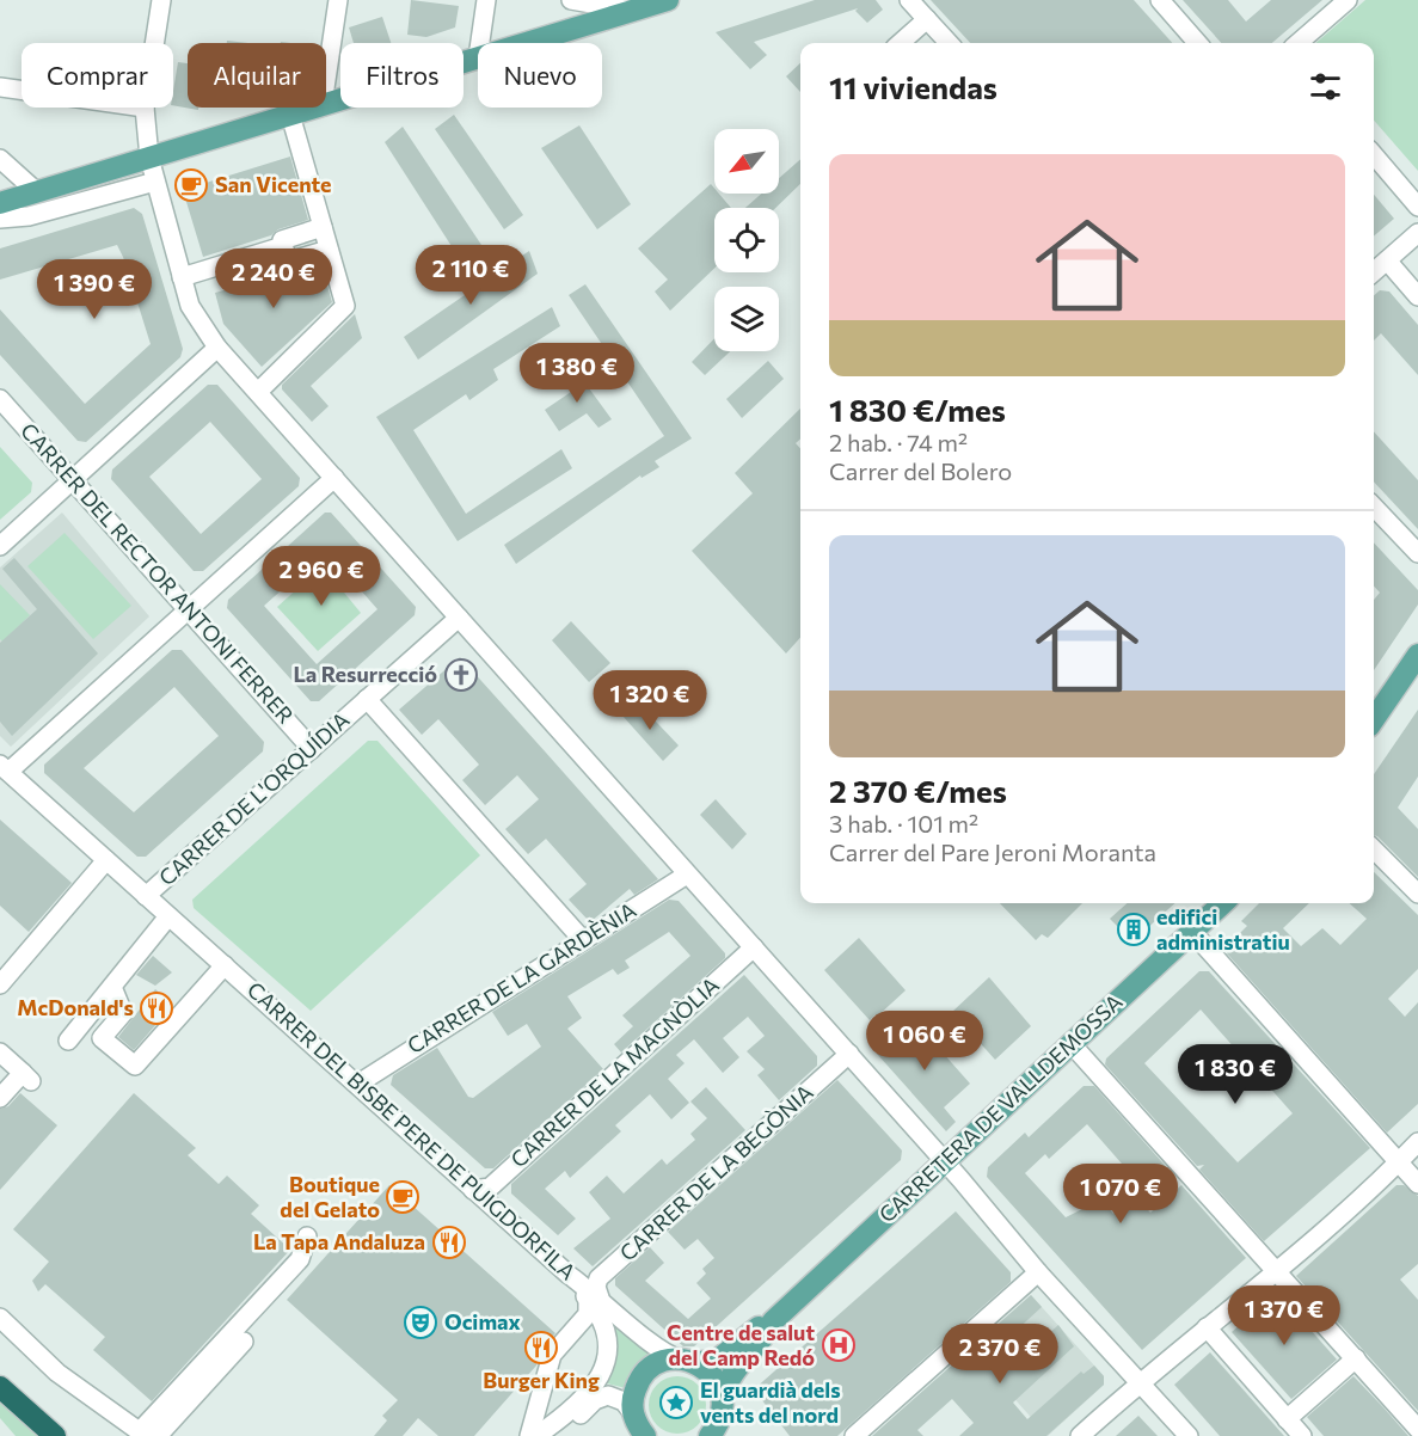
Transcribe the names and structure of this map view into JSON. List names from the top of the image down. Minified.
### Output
{"streets":{"main road":["CARRETERA DE VALLDEMOSSA"],"street":["CARRER DEL RECTOR ANTONI FERRER","CARRER DE L'ORQUÍDIA","CARRER DE LA GARDÈNIA","CARRER DE LA MAGNÒLIA","CARRER DEL BISBE PERE DE PUIGDORFILA","CARRER DE LA BEGÒNIA"]},"crossings":[["CARRER DEL RECTOR ANTONI FERRER","CARRER DE L'ORQUÍDIA"],["CARRER DE L'ORQUÍDIA","CARRER DEL BISBE PERE DE PUIGDORFILA"],["CARRER DE LA GARDÈNIA","CARRER DEL BISBE PERE DE PUIGDORFILA"],["CARRER DE LA MAGNÒLIA","CARRER DEL BISBE PERE DE PUIGDORFILA"],["CARRETERA DE VALLDEMOSSA","CARRER DEL BISBE PERE DE PUIGDORFILA"],["CARRER DEL BISBE PERE DE PUIGDORFILA","CARRER DE LA BEGÒNIA"]],"places":{"cafe":["San Vicente","Boutique del Gelato"],"church":["La Resurrecció"],"building":["edifici administratiu"],"restaurant":["McDonald's","La Tapa Andaluza","Burger King"],"theatre":["Ocimax"],"hospital":["Centre de salut del Camp Redó"],"place":["El guardià dels vents del nord"]},"north":"bottom left","page":{"chip":["Comprar","Alquilar","Filtros","Nuevo"],"heading":"11 viviendas","list":[{"name":"1 830 €/mes","note":"2 hab. · 74 m² · Carrer del Bolero"},{"name":"2 370 €/mes","note":"3 hab. · 101 m² · Carrer del Pare Jeroni Moranta"}],"price":["2 110 €","2 240 €","1 390 €","1 380 €","2 960 €","1 320 €","1 060 €","1 830 €","1 070 €","1 370 €","2 370 €"]}}
